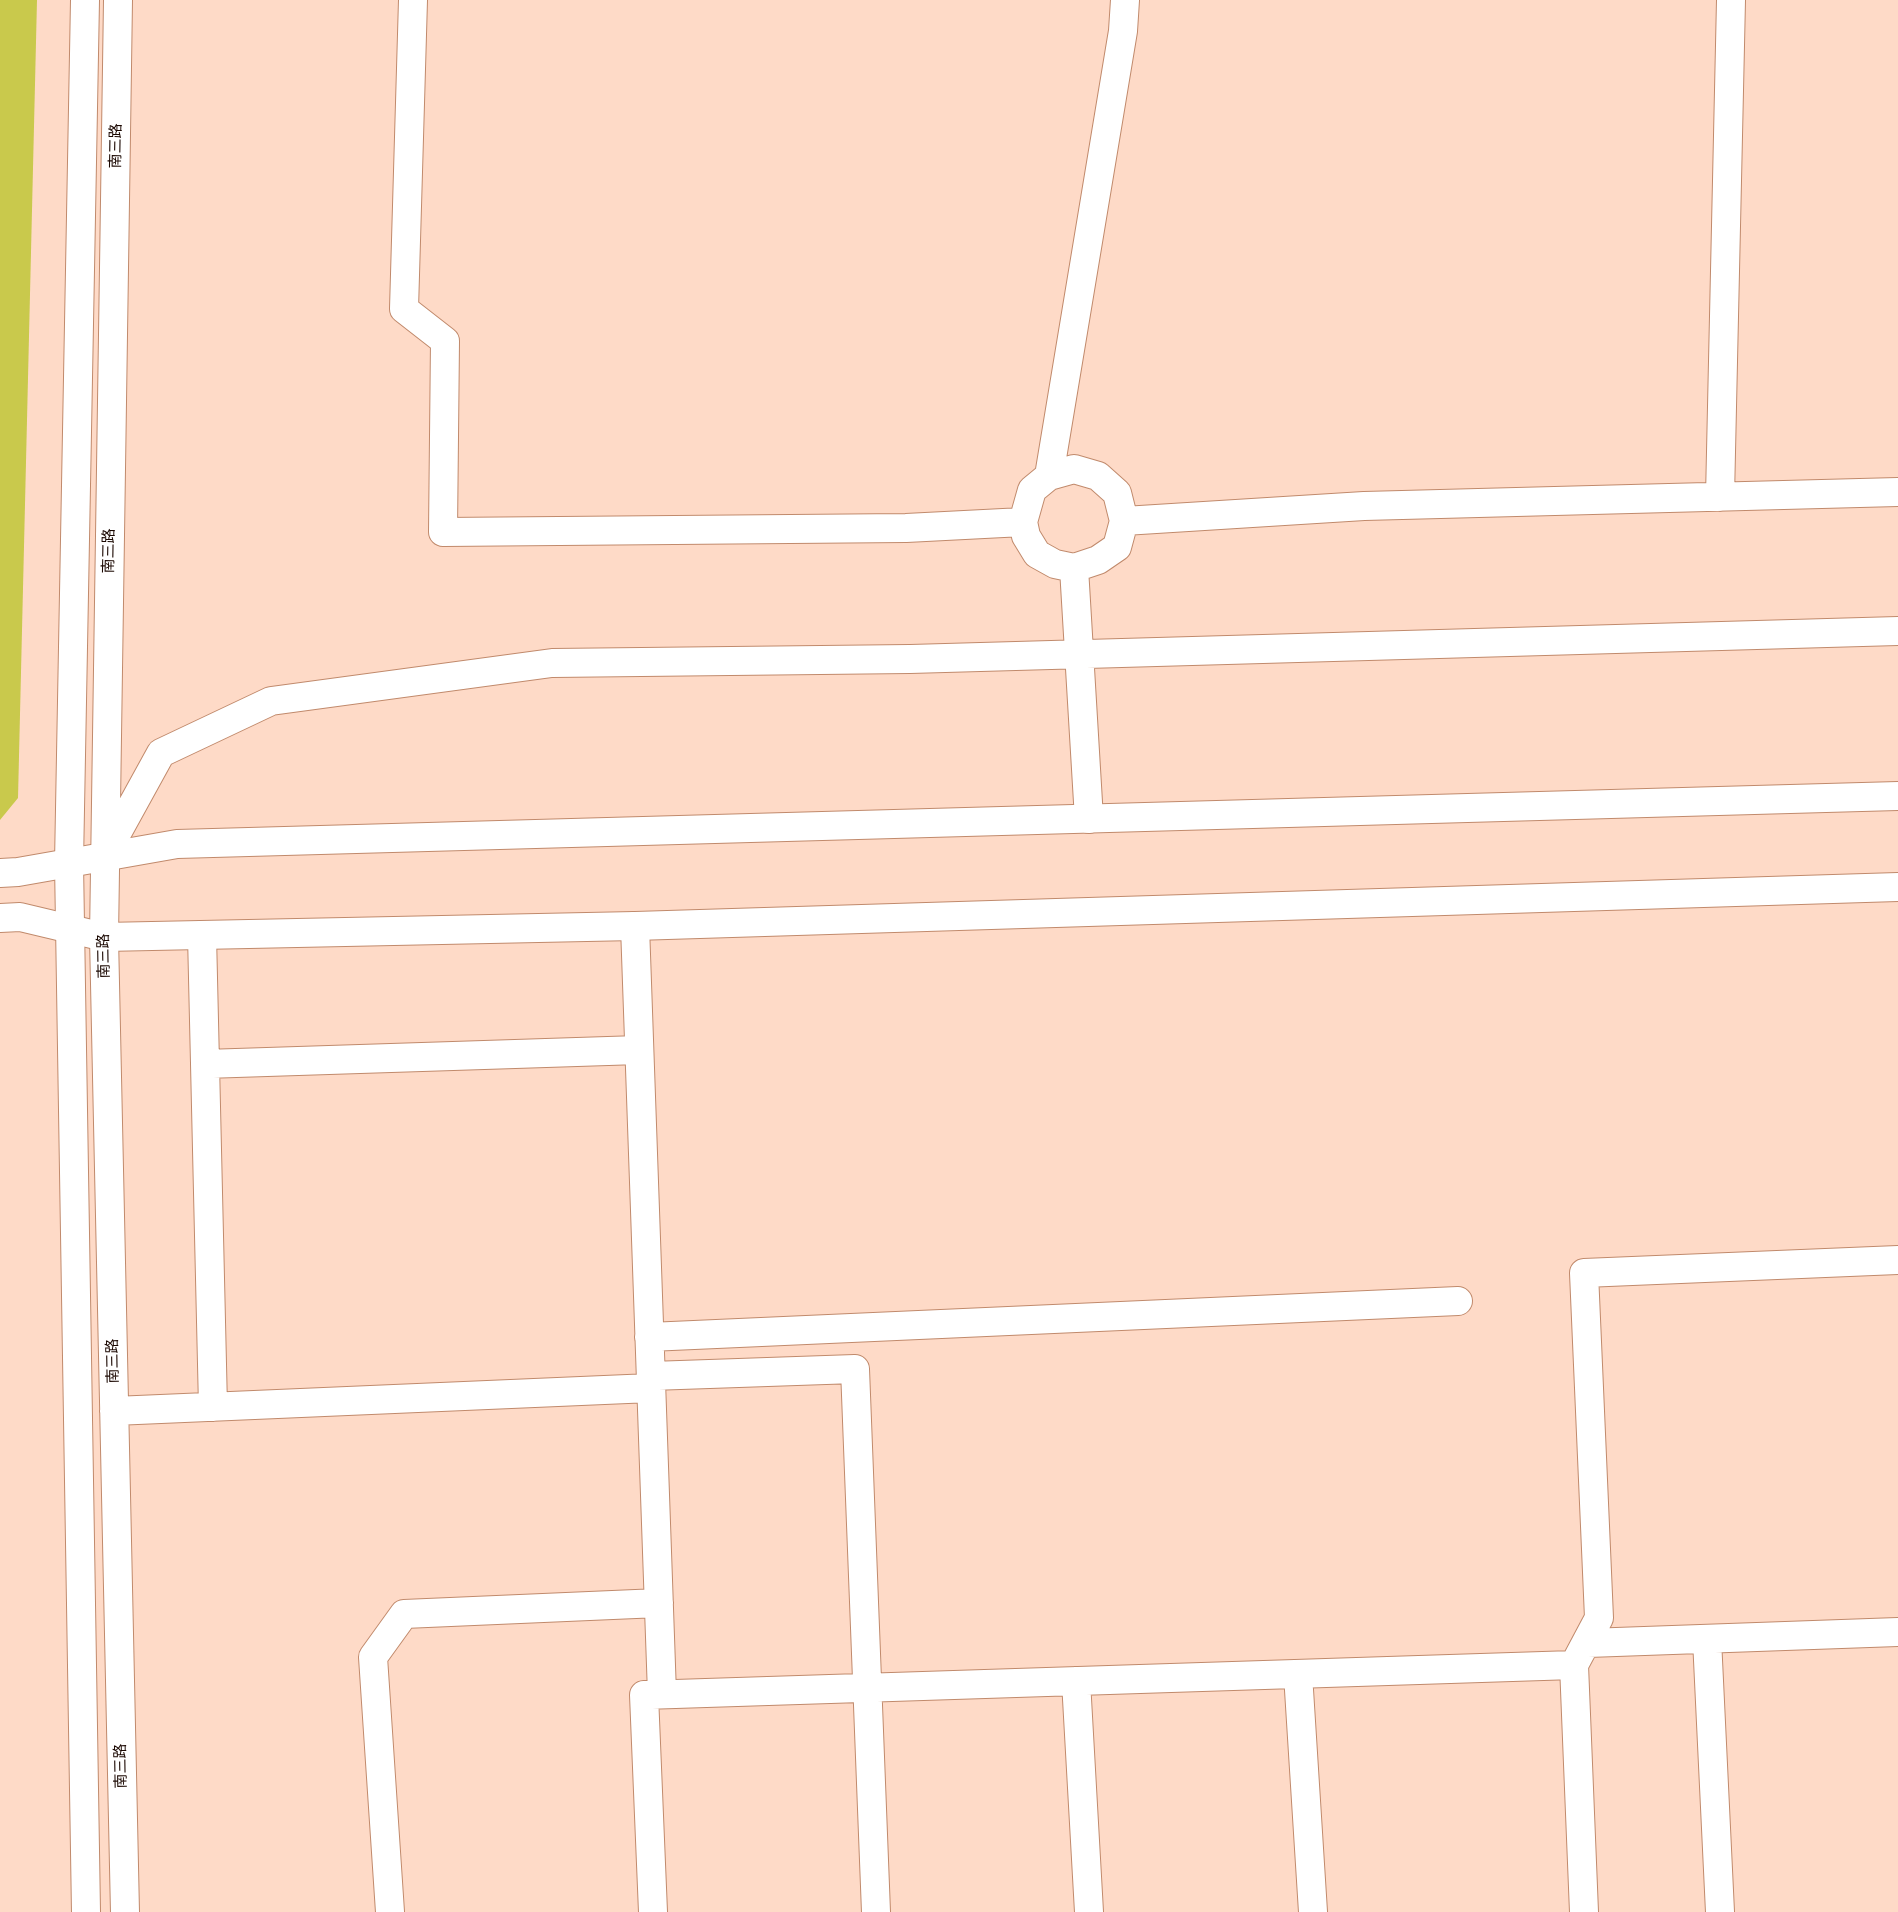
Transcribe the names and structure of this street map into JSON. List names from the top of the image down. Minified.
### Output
{"streets":{"street":["南三路"]}}
